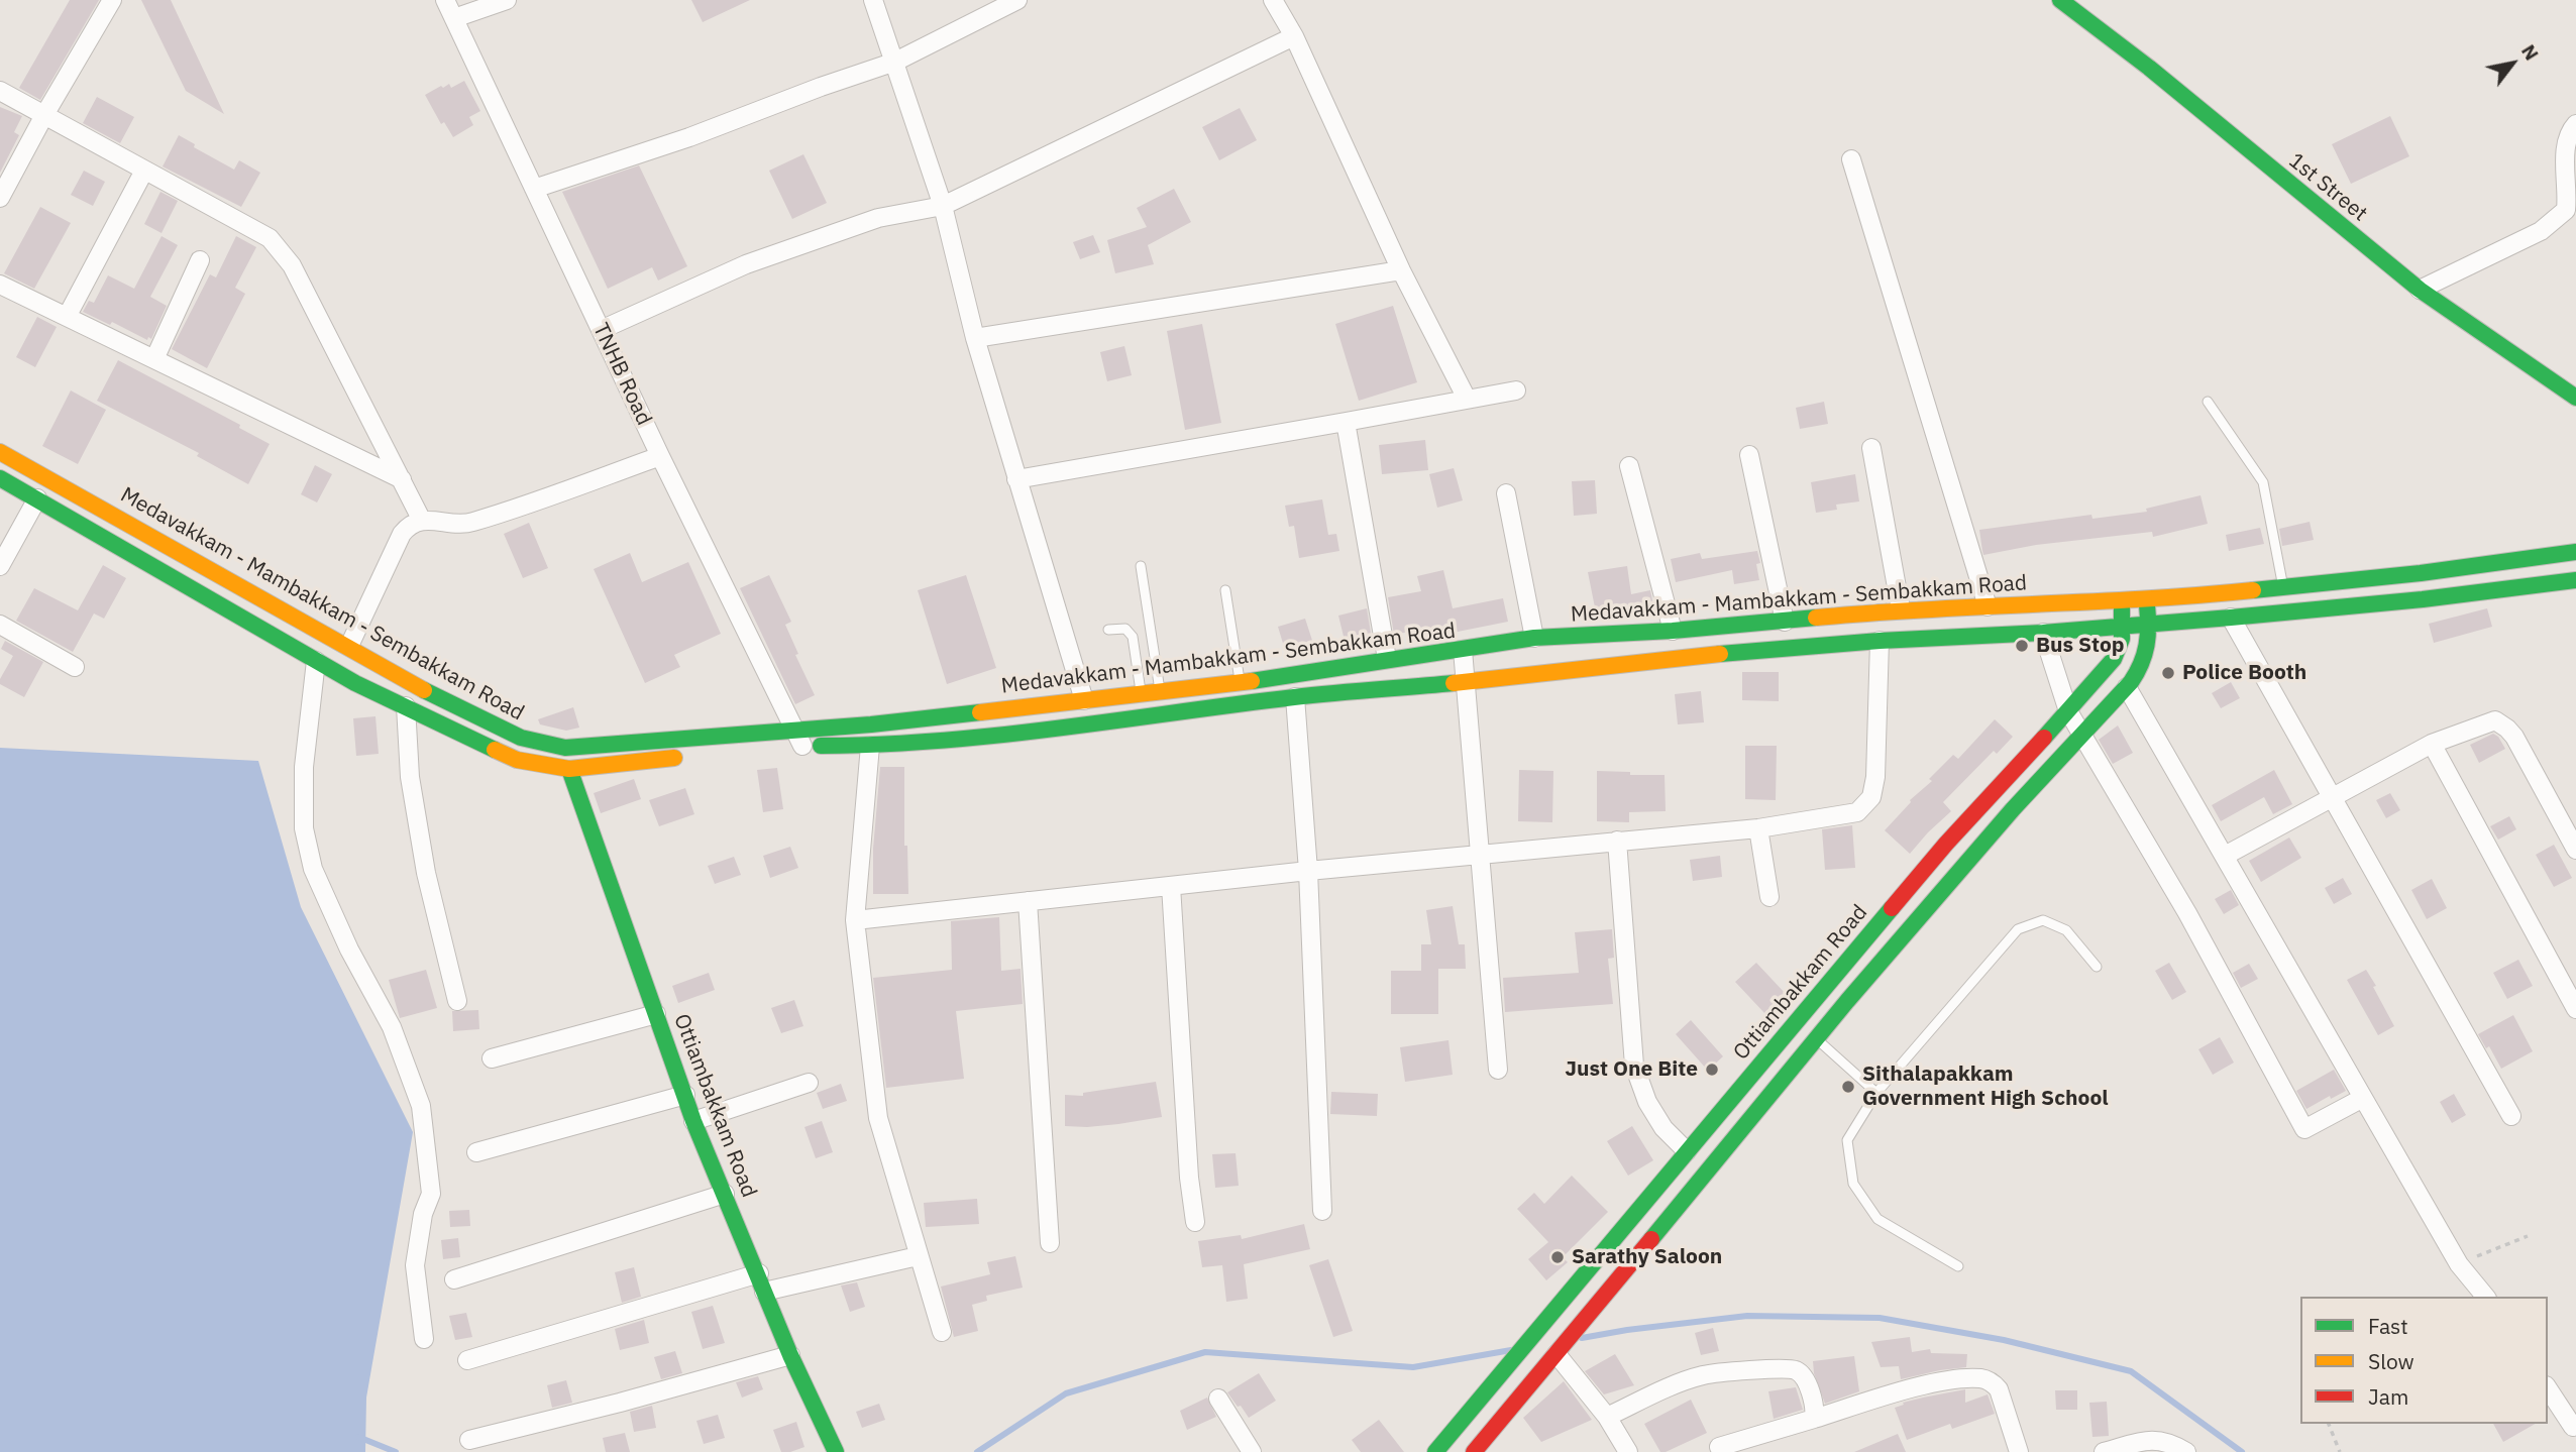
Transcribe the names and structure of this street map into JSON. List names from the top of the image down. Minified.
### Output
{"streets":{"main road":["1st Street","Medavakkam - Mambakkam - Sembakkam Road","Ottiambakkam Road"],"street":["TNHB Road"]},"crossings":[["TNHB Road","Medavakkam - Mambakkam - Sembakkam Road"],["Medavakkam - Mambakkam - Sembakkam Road","Ottiambakkam Road"]],"places":["Bus Stop","Police Booth","Just One Bite","Sithalapakkam Government High School","Sarathy Saloon"],"legend":["Fast","Slow","Jam"],"north":"top right"}
